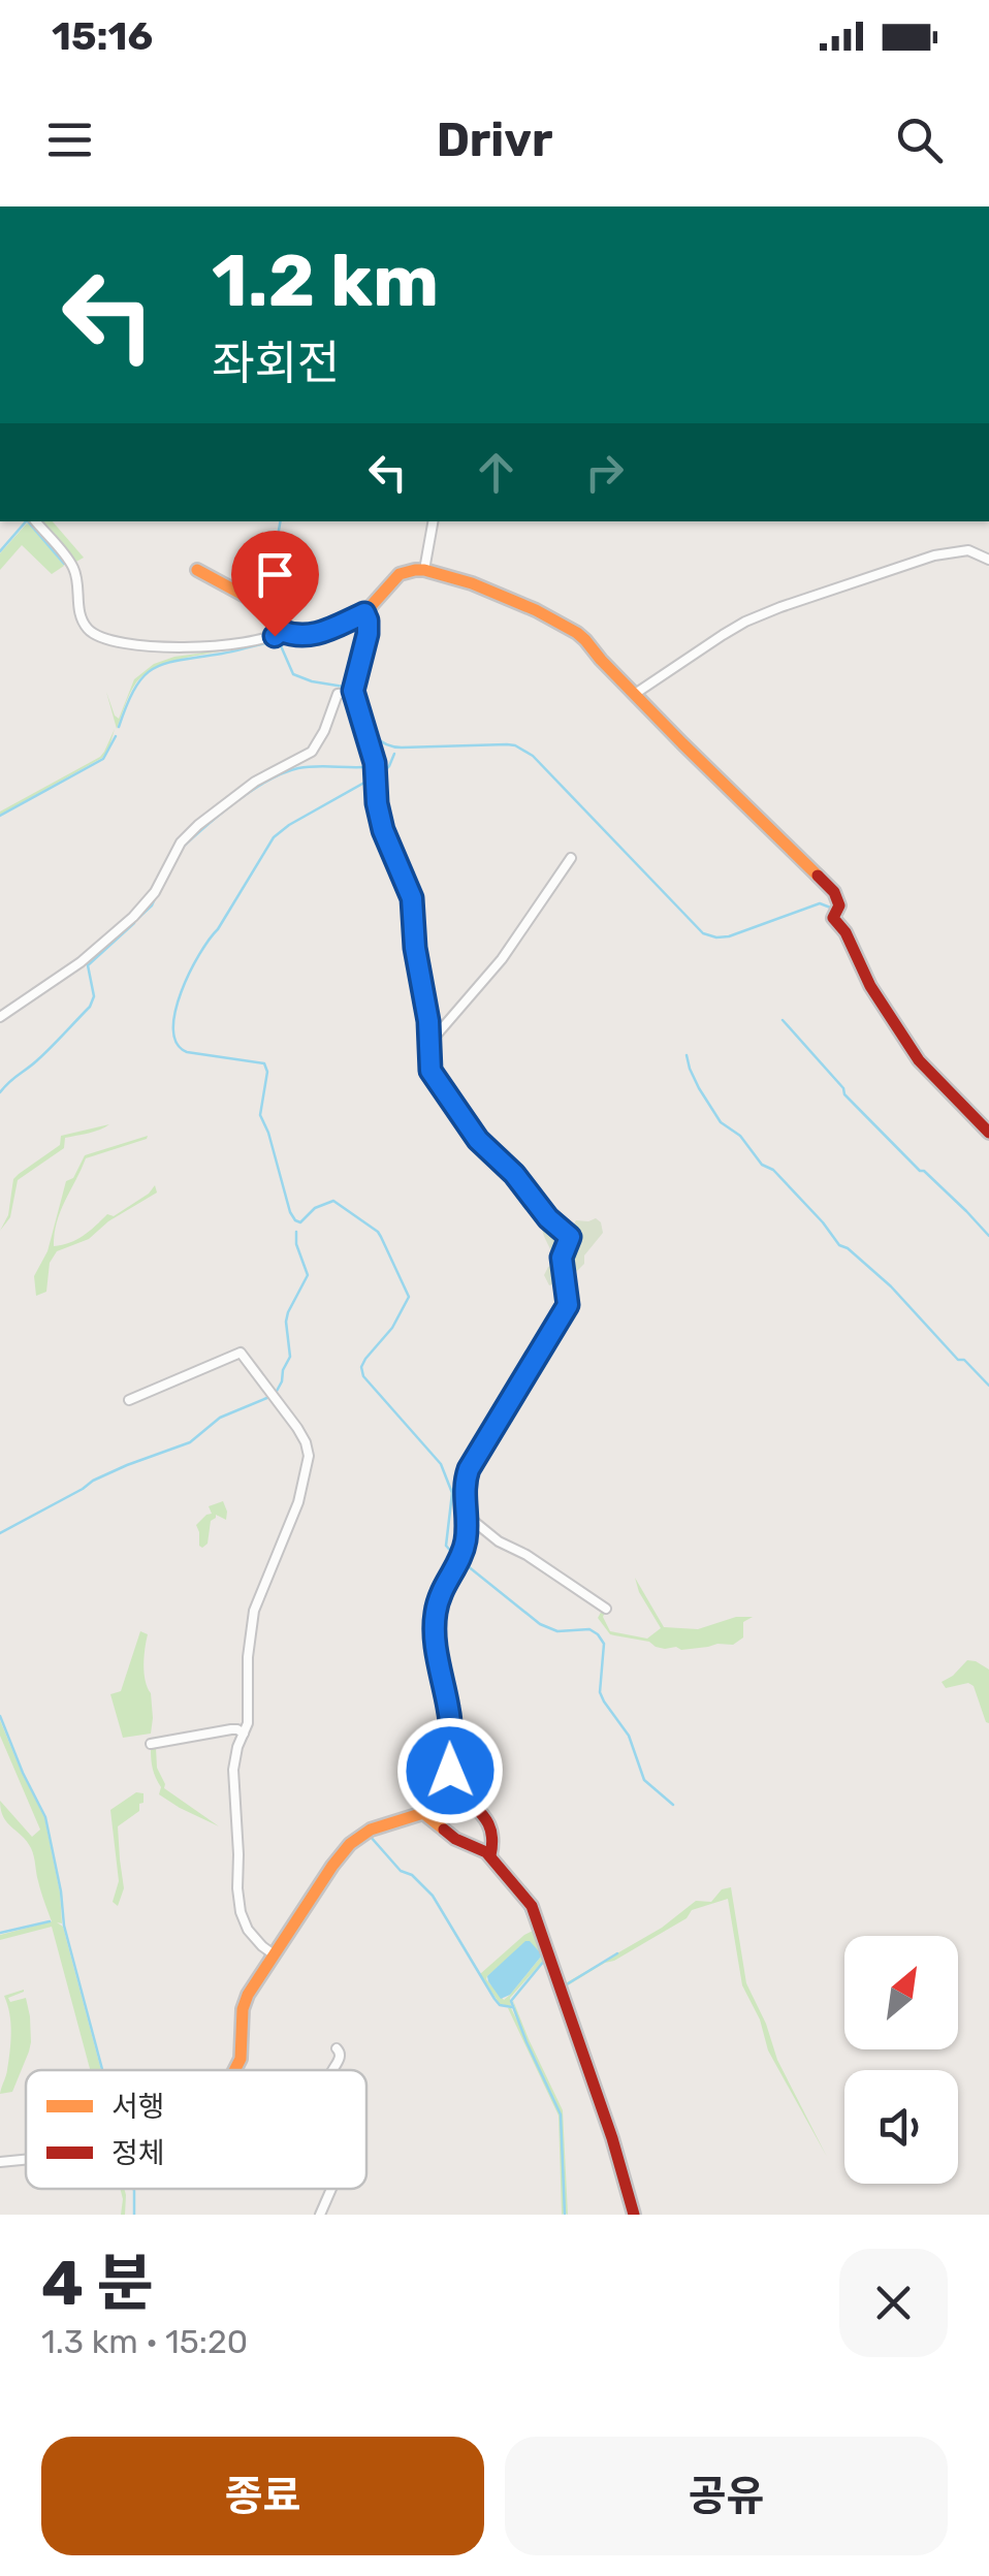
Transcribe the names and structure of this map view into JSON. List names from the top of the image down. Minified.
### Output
{"legend":["서행","정체"],"north":"top right","page":{"status":"15:16","header":"Drivr","turn":["1.2 km","좌회전"],"heading":["4 분","1.3 km · 15:20"],"buttons":["종료","공유"]}}
